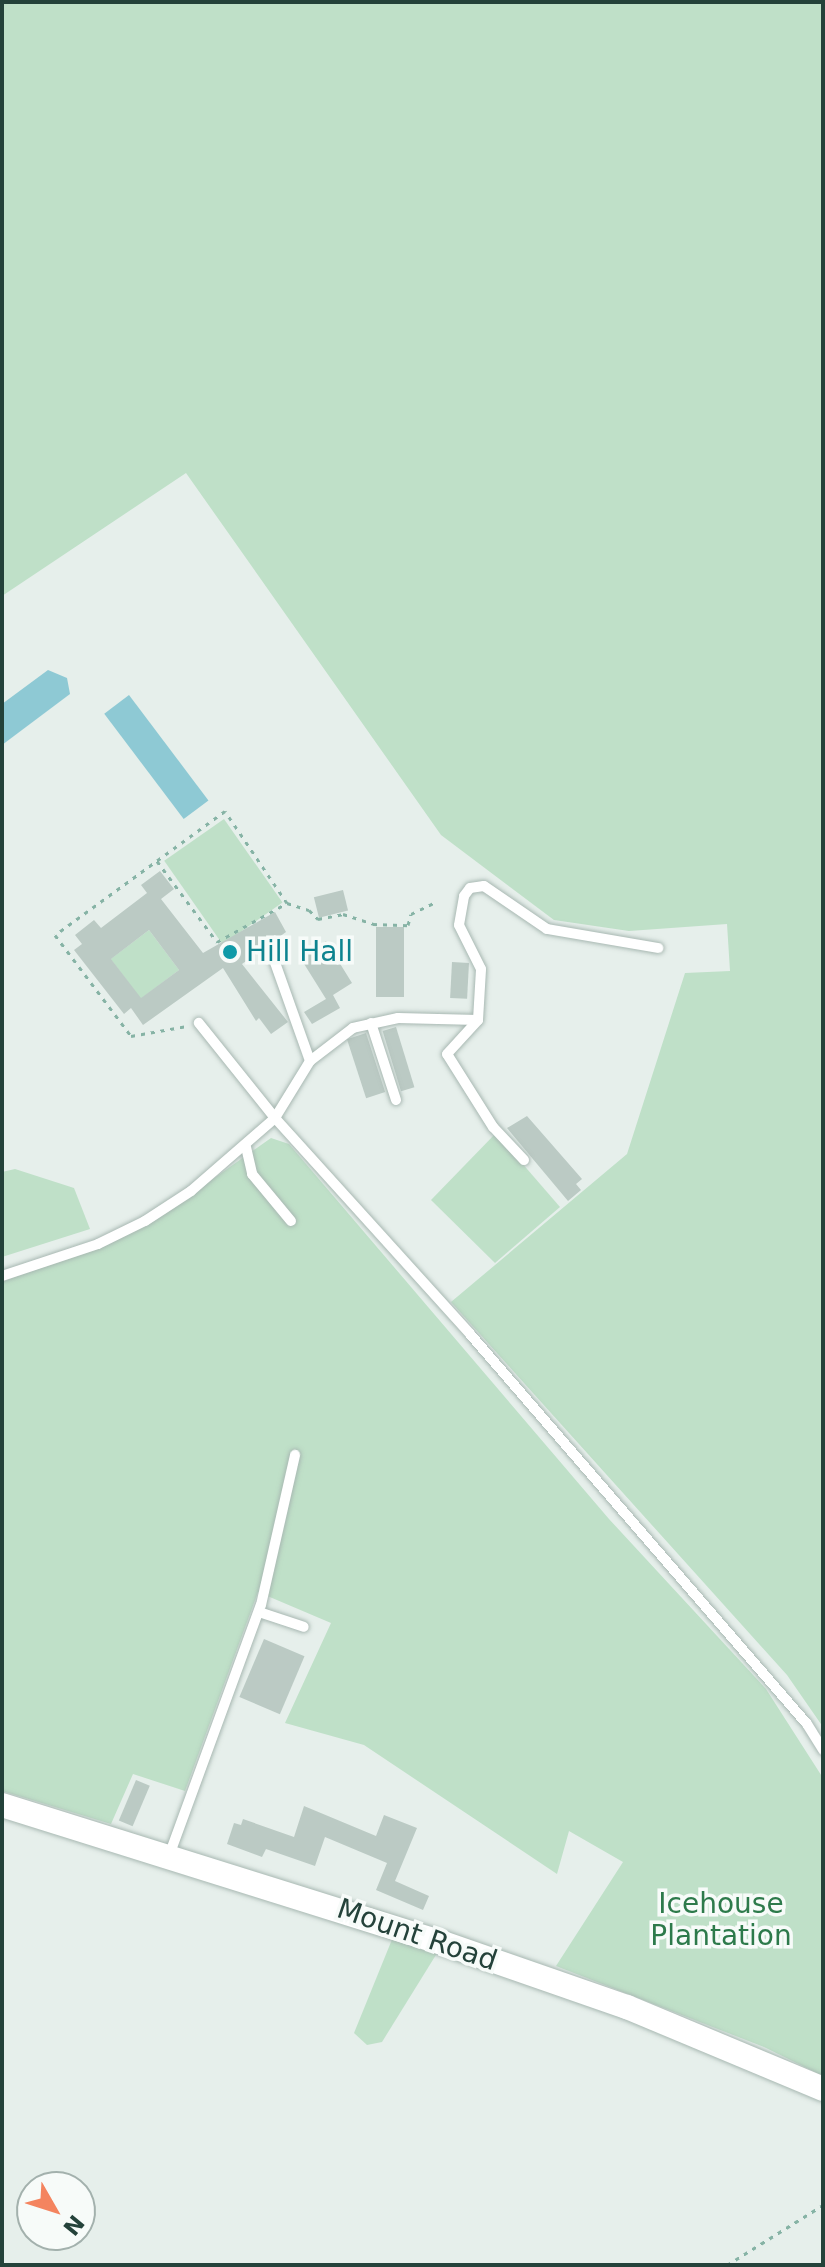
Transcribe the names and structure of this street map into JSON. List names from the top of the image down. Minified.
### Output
{"streets":{"street":["Mount Road"]},"parks":["Icehouse Plantation"],"places":["Hill Hall"],"north":"bottom right"}
